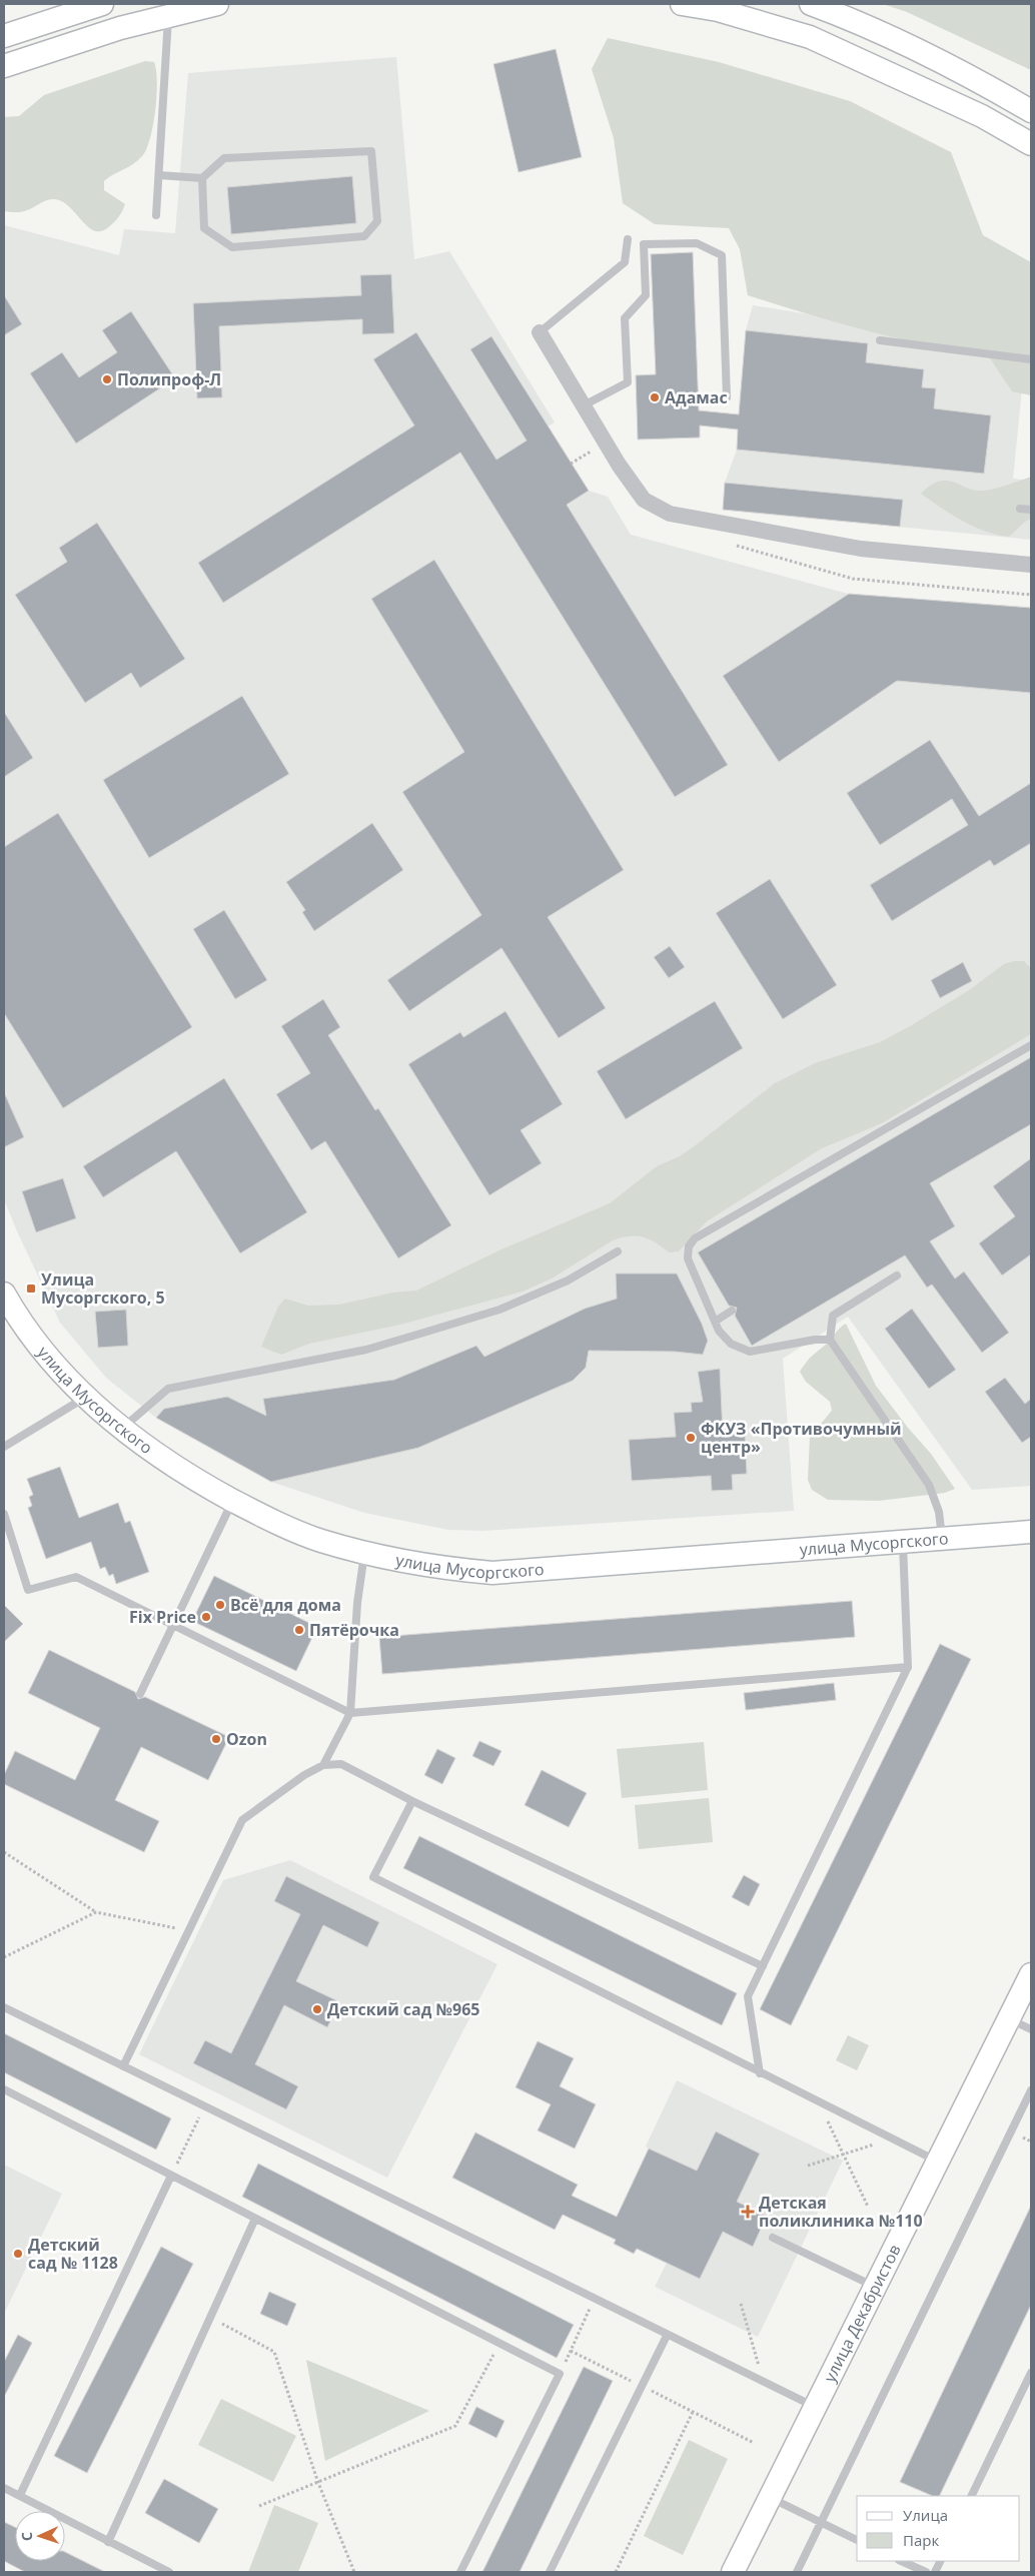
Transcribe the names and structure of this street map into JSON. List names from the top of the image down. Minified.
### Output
{"streets":{"main road":["улица Мусоргского","улица Декабристов"]},"places":{"other":["Полипроф-Л","Адамас","ФКУЗ «Противочумный центр»","Всё для дома","Fix Price","Пятёрочка","Ozon","Детский сад №965","Детский сад № 1128"],"transit":["Улица Мусоргского, 5"],"health":["Детская поликлиника №110"]},"legend":["Улица","Парк"],"north":"left"}
